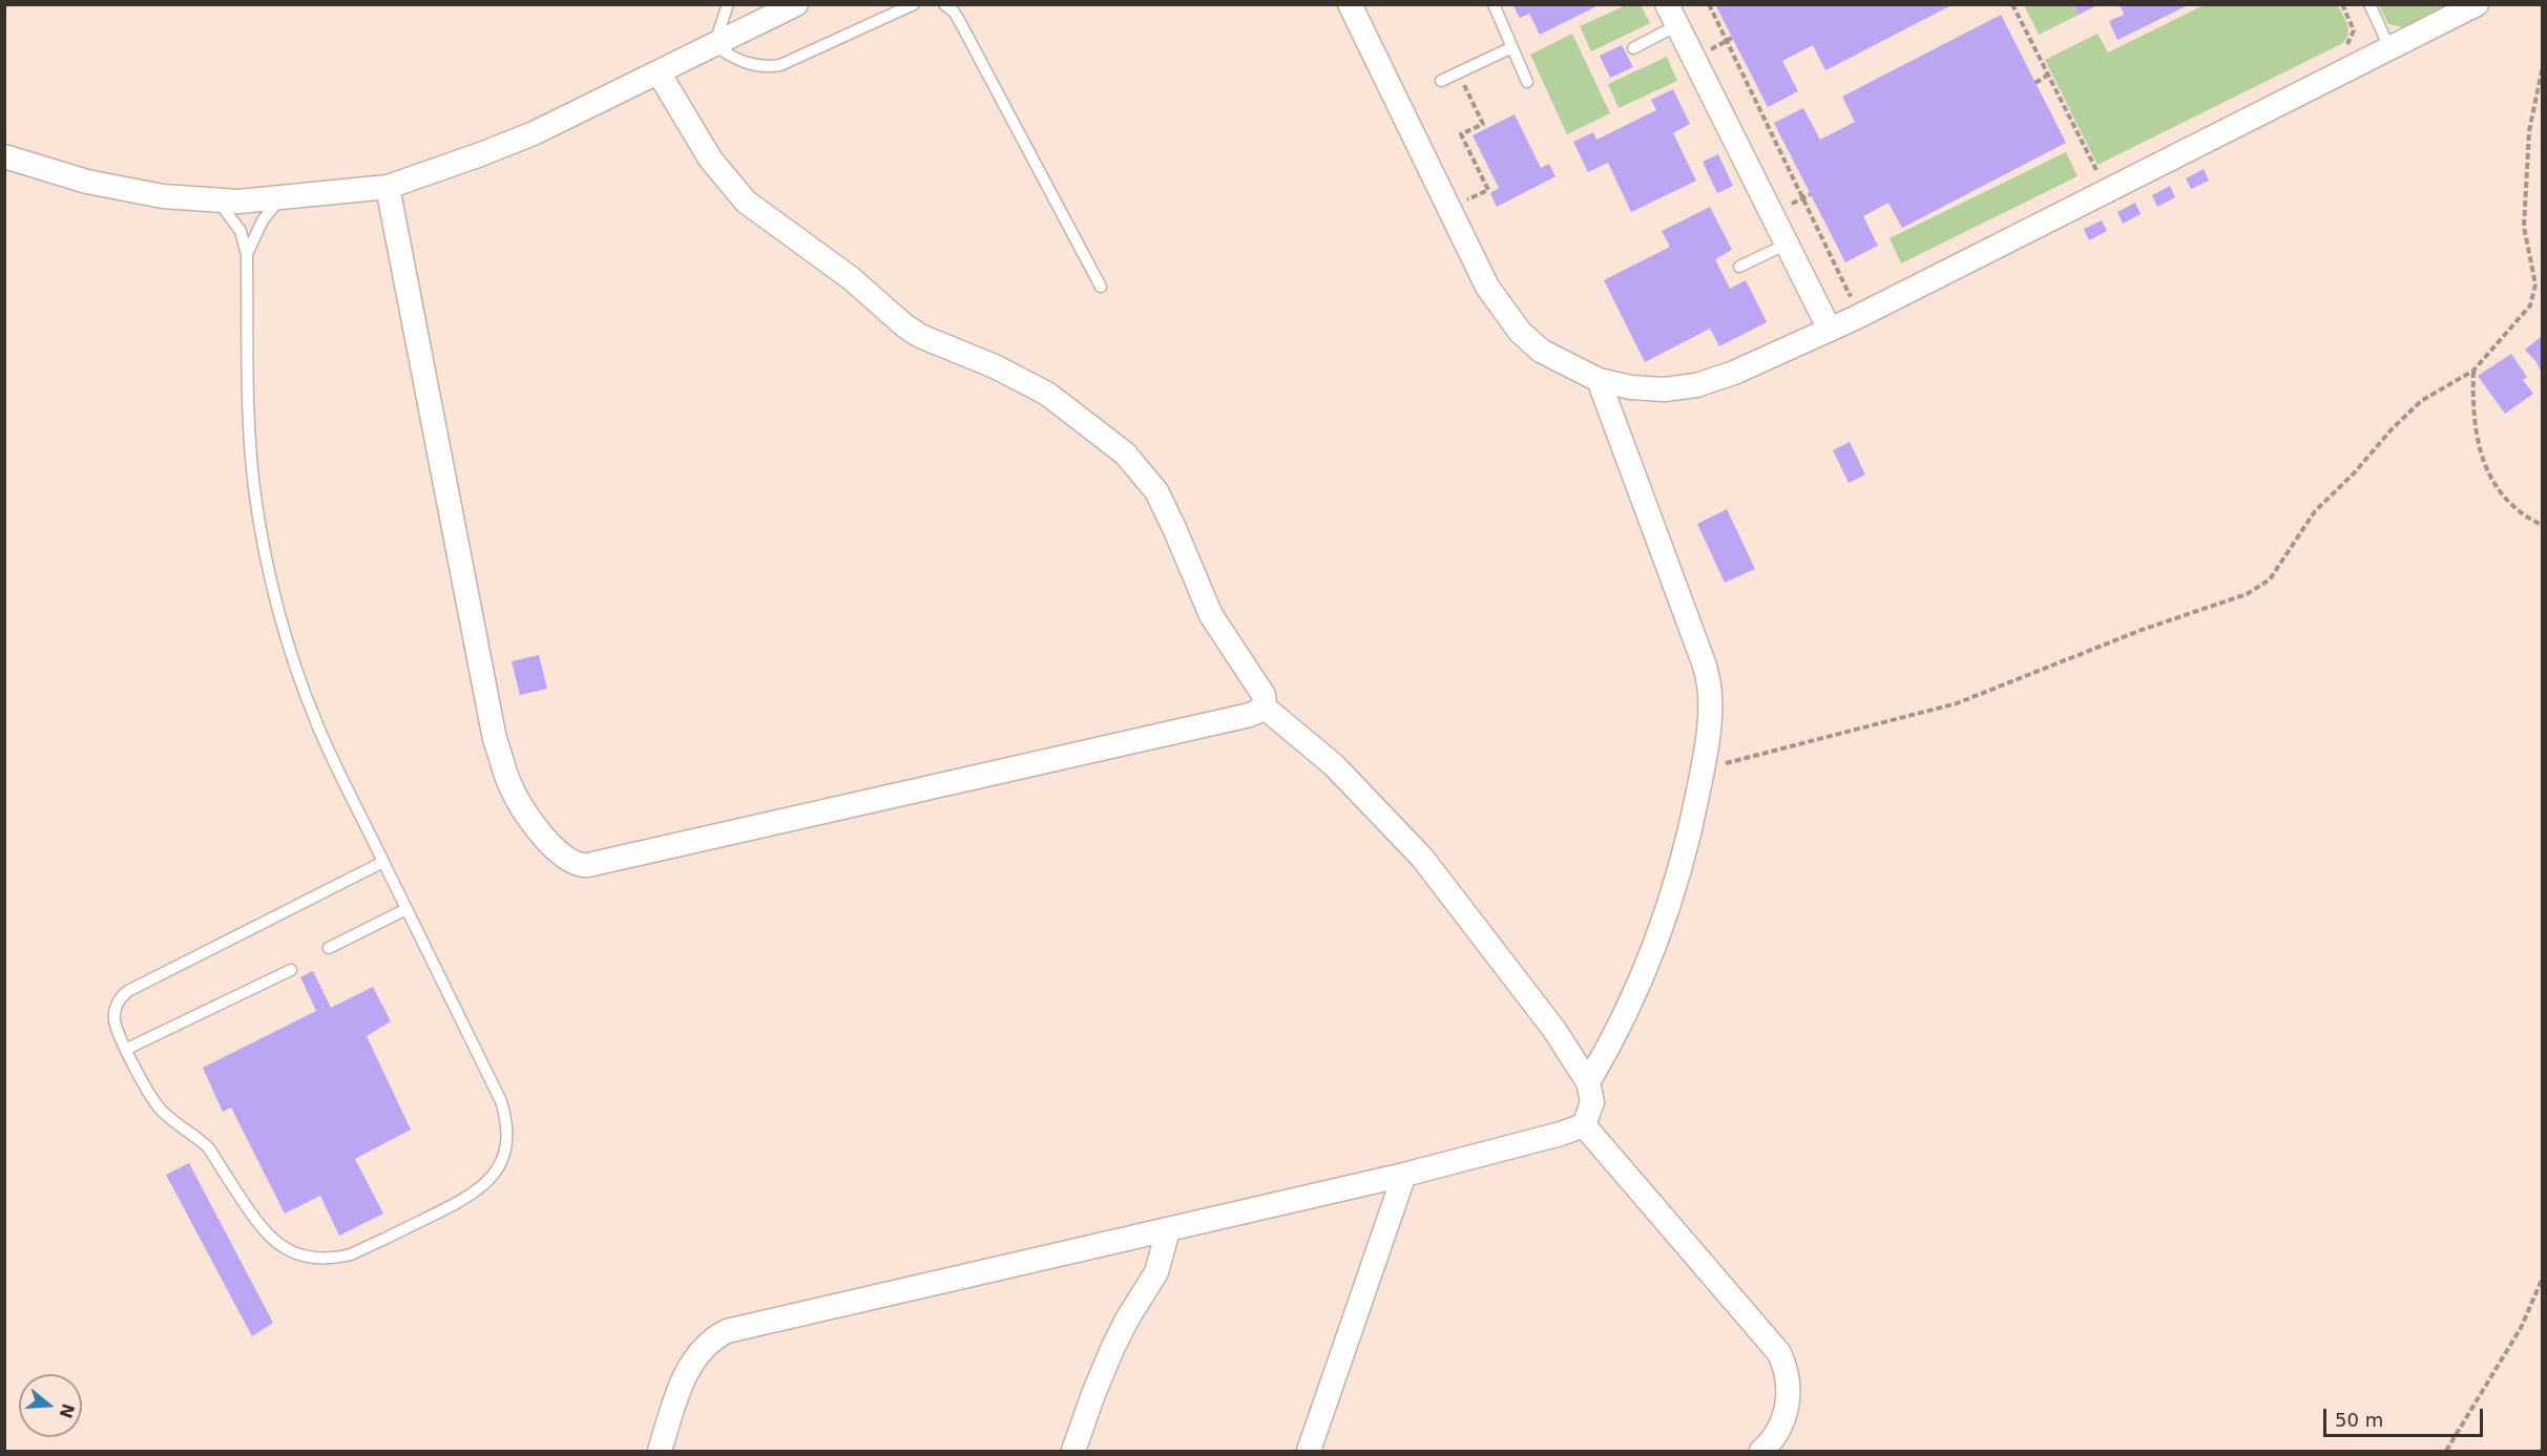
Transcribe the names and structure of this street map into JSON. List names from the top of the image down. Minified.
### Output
{"scale_bar":"50 m","north":"right"}
